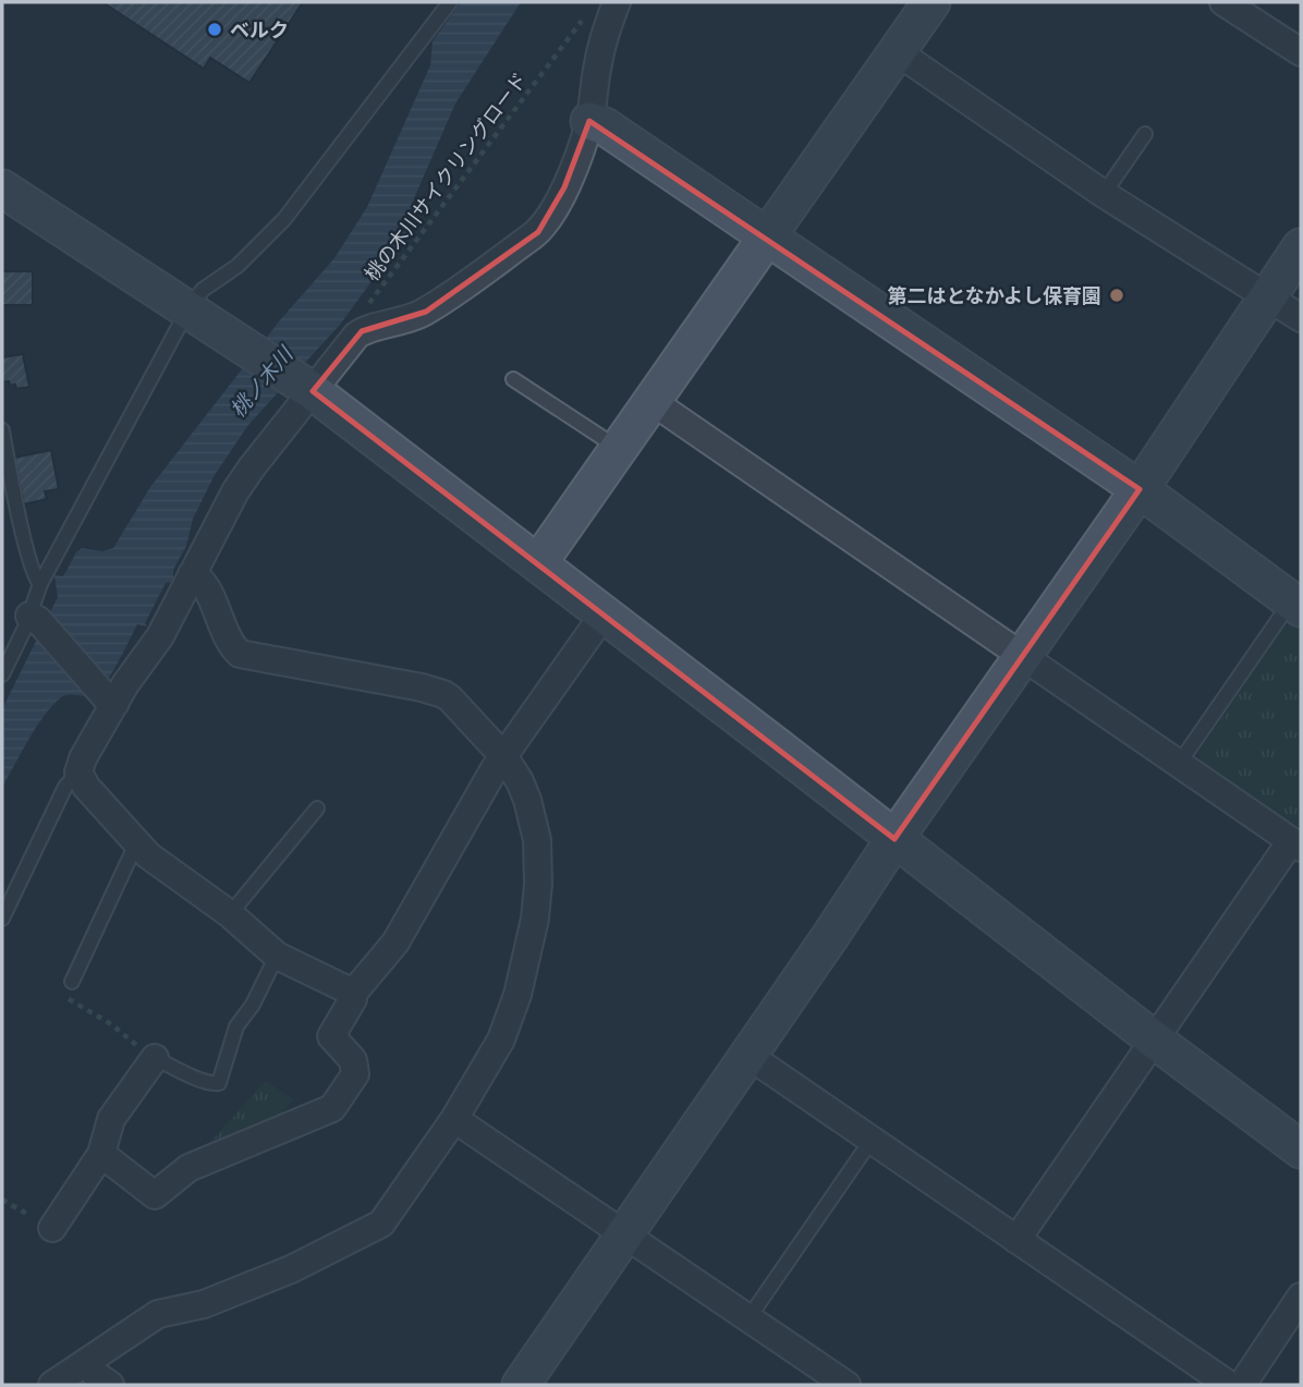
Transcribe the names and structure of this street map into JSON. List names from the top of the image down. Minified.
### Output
{"streets":{"path":["桃の木川サイクリングロード"]},"water":["桃ノ木川"],"places":["ベルク","第二はとなかよし保育園"]}
